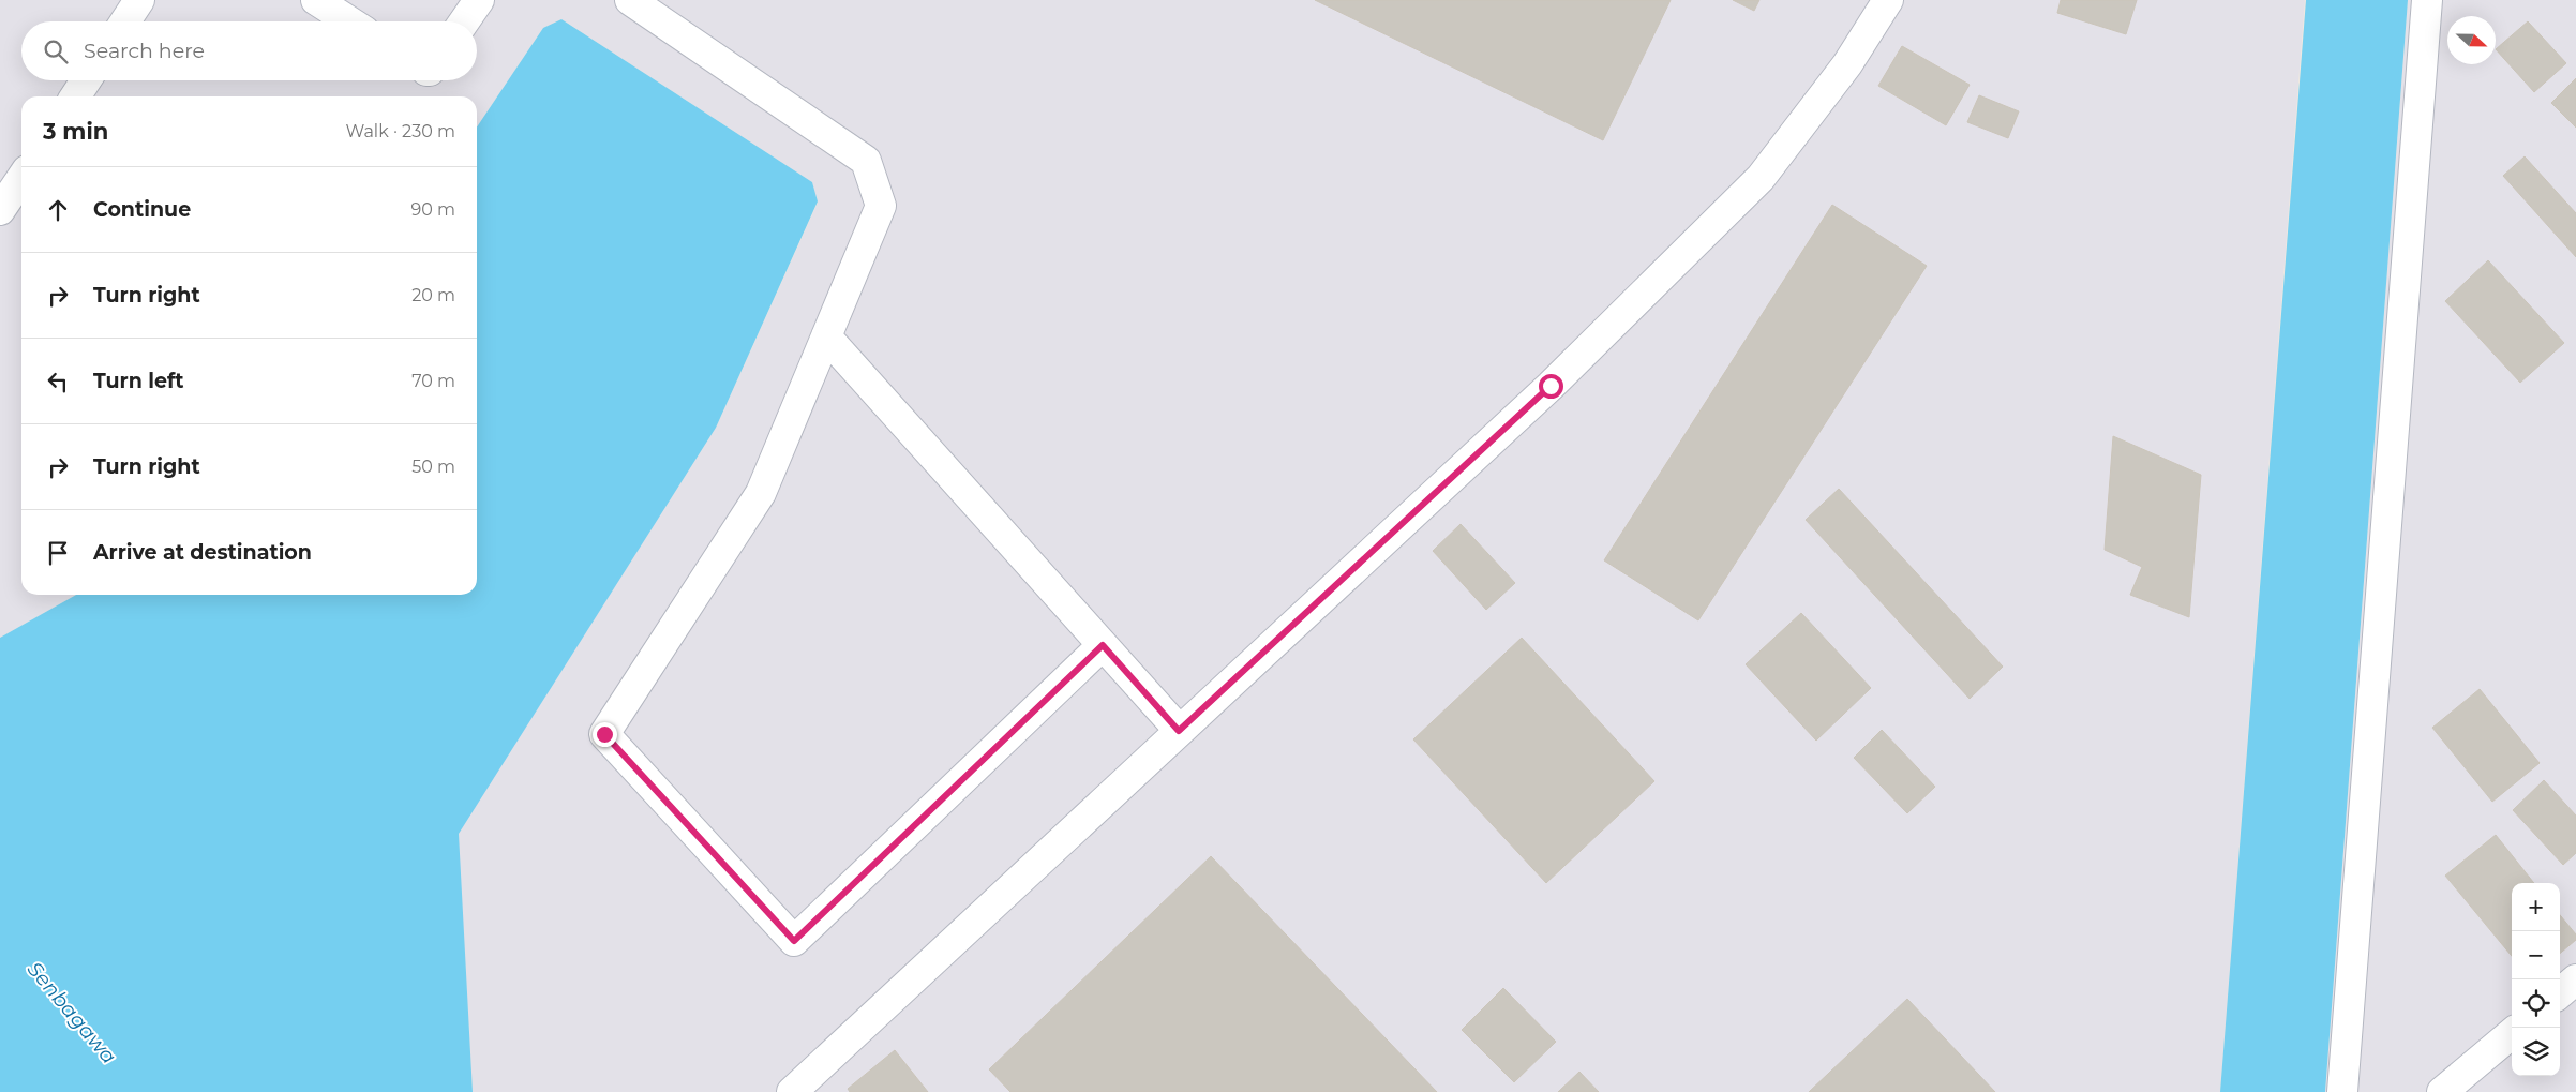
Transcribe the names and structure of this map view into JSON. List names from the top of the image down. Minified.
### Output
{"water":["Senbagawa"],"north":"right","page":{"search":"Search here","heading":["3 min","Walk · 230 m"],"list":[["Continue","90 m"],["Turn right","20 m"],["Turn left","70 m"],["Turn right","50 m"],"Arrive at destination"],"map_buttons":["+","−"]}}
